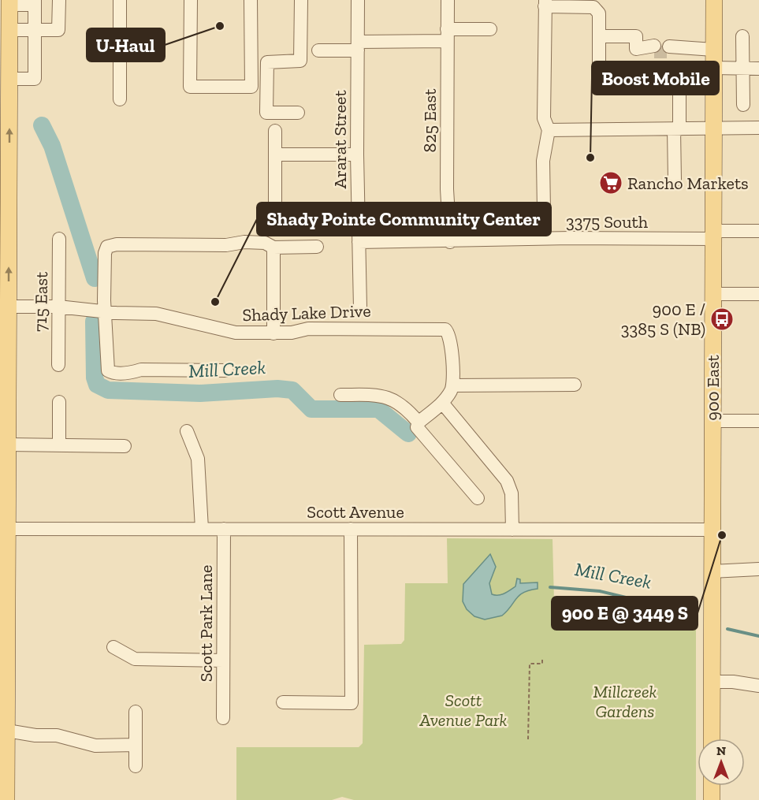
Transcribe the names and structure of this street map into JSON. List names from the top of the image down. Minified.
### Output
{"streets":{"main road":["900 East"],"street":["825 East","Ararat Street","3375 South","715 East","Shady Lake Drive","Scott Avenue","Scott Park Lane"]},"crossings":[["825 East","3375 South"],["Ararat Street","3375 South"],["3375 South","900 East"],["715 East","Shady Lake Drive"],["900 East","Scott Avenue"],["Scott Avenue","Scott Park Lane"]],"water":["Mill Creek"],"parks":["Millcreek Gardens","Scott Avenue Park"],"places":{"other":["U-Haul","Boost Mobile","Shady Pointe Community Center","900 E @ 3449 S"],"supermarket":["Rancho Markets"],"bus stop":["900 E / 3385 S (NB)"]},"north":"top"}
